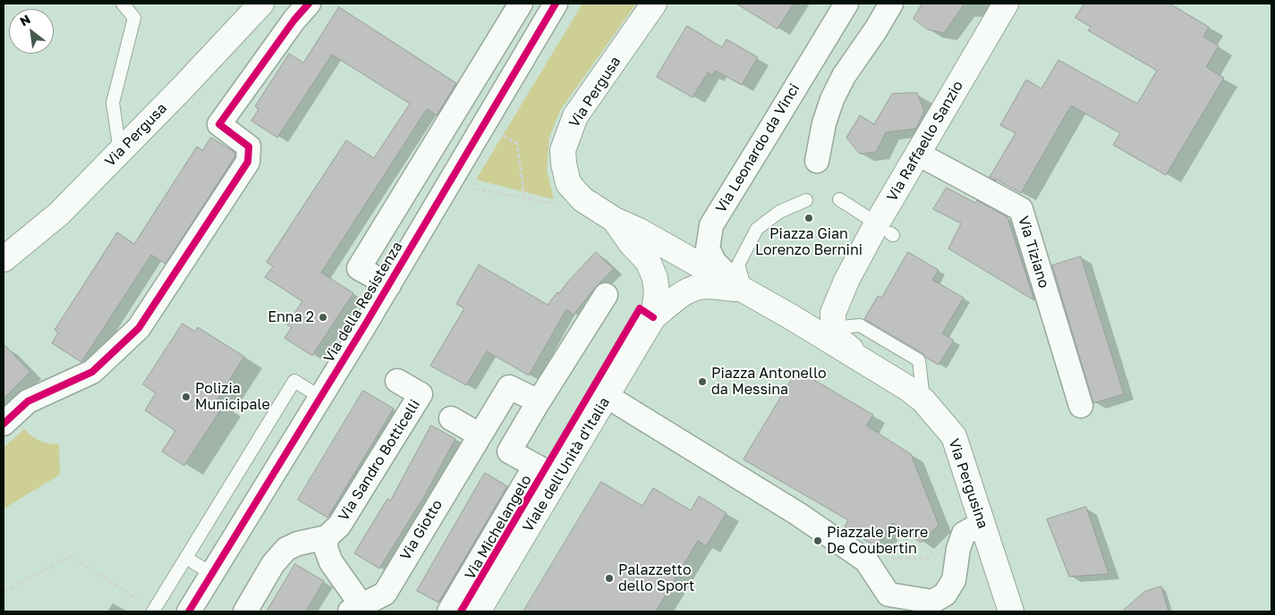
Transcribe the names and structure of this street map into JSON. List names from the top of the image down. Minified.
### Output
{"streets":{"main road":["Via Pergusa","Via Raffaello Sanzio","Viale dell'Unità d'Italia","Via Pergusina"],"street":["Via Leonardo da Vinci","Via Tiziano","Via della Resistenza","Via Sandro Botticelli","Via Michelangelo","Via Giotto"]},"crossings":[["Via Raffaello Sanzio","Via Tiziano"],["Viale dell'Unità d'Italia","Via Michelangelo"]],"places":["Piazza Gian Lorenzo Bernini","Enna 2","Piazza Antonello da Messina","Polizia Municipale","Piazzale Pierre De Coubertin","Palazzetto dello Sport"],"north":"top left"}
